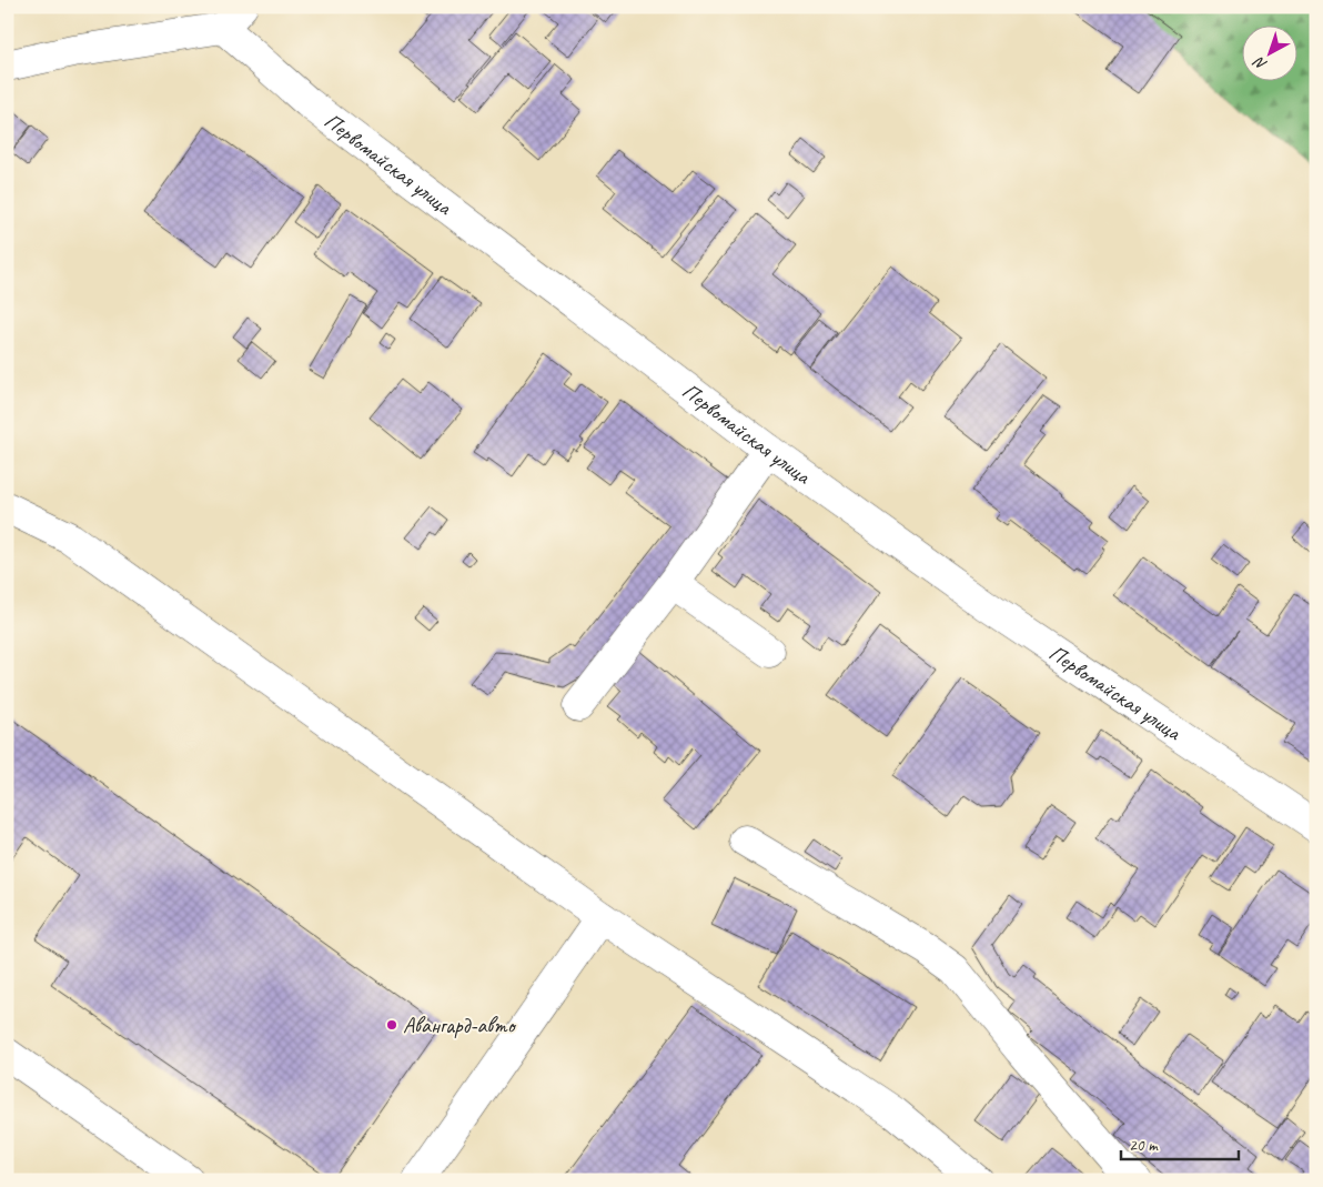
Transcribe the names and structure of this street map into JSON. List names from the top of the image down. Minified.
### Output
{"streets":{"street":["Первомайская улица"]},"places":["Авангард-авто"],"scale_bar":"20 m","north":"bottom left"}
